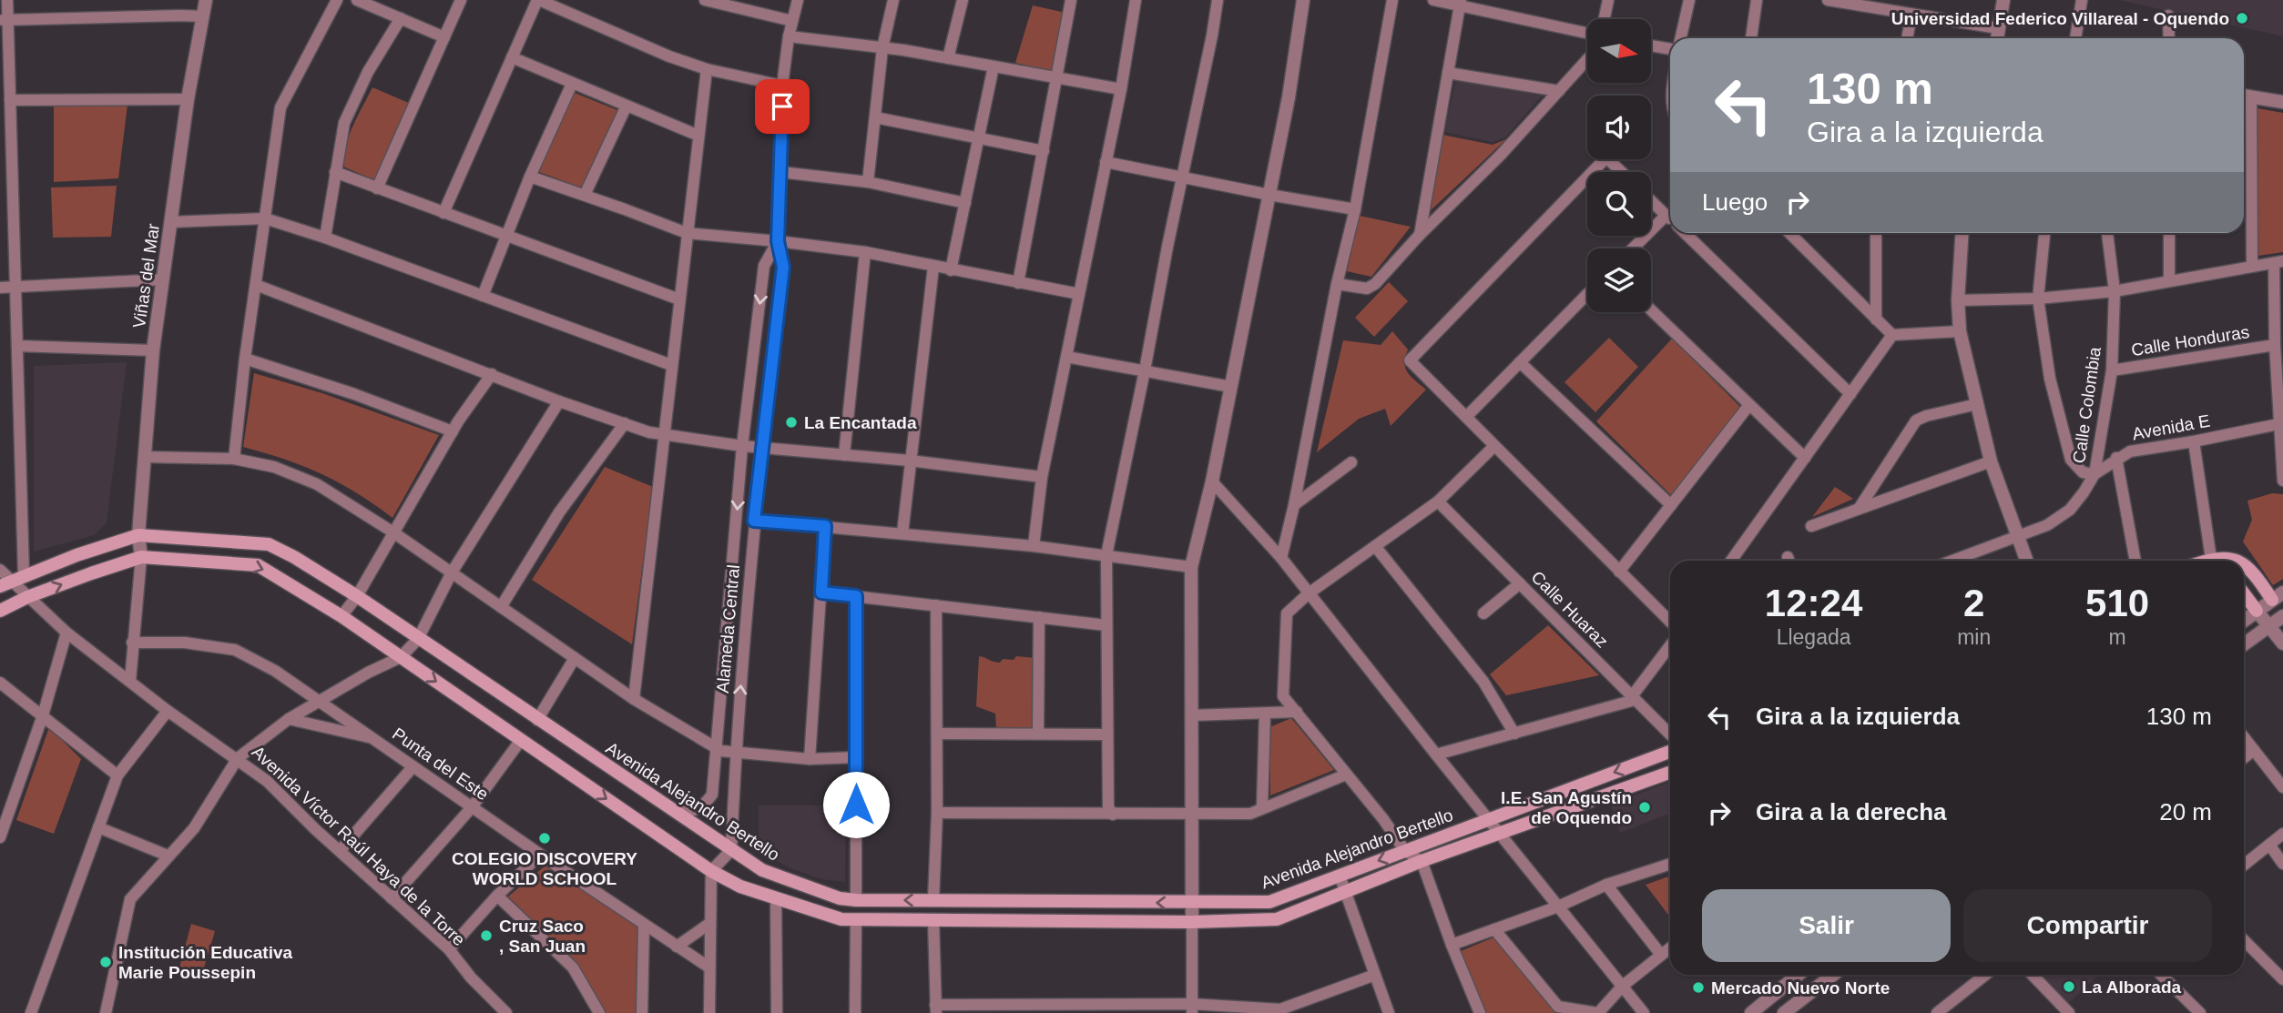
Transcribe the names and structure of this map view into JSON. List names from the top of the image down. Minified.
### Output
{"streets":{"main road":["Avenida Alejandro Bertello"],"street":["Viñas del Mar","Calle Honduras","Calle Colombia","Avenida E","Calle Huaraz","Alameda Central","Punta del Este","Avenida Víctor Raúl Haya de la Torre"]},"crossings":[["Viñas del Mar","Avenida Alejandro Bertello"],["Calle Honduras","Calle Colombia"],["Calle Colombia","Avenida E"],["Alameda Central","Avenida Alejandro Bertello"],["Avenida Alejandro Bertello","Avenida Víctor Raúl Haya de la Torre"]],"places":["Universidad Federico Villareal - Oquendo","La Encantada","I.E. San Agustín de Oquendo","COLEGIO DISCOVERY WORLD SCHOOL","Cruz Saco , San Juan","Institución Educativa Marie Poussepin","La Alborada","Mercado Nuevo Norte"],"north":"right","page":{"turn":["130 m","Gira a la izquierda"],"then":"Luego","eta":["12:24","Llegada","2","min","510","m"],"list":[{"name":"Gira a la izquierda","value":"130 m"},{"name":"Gira a la derecha","value":"20 m"}],"buttons":["Salir","Compartir"]}}
